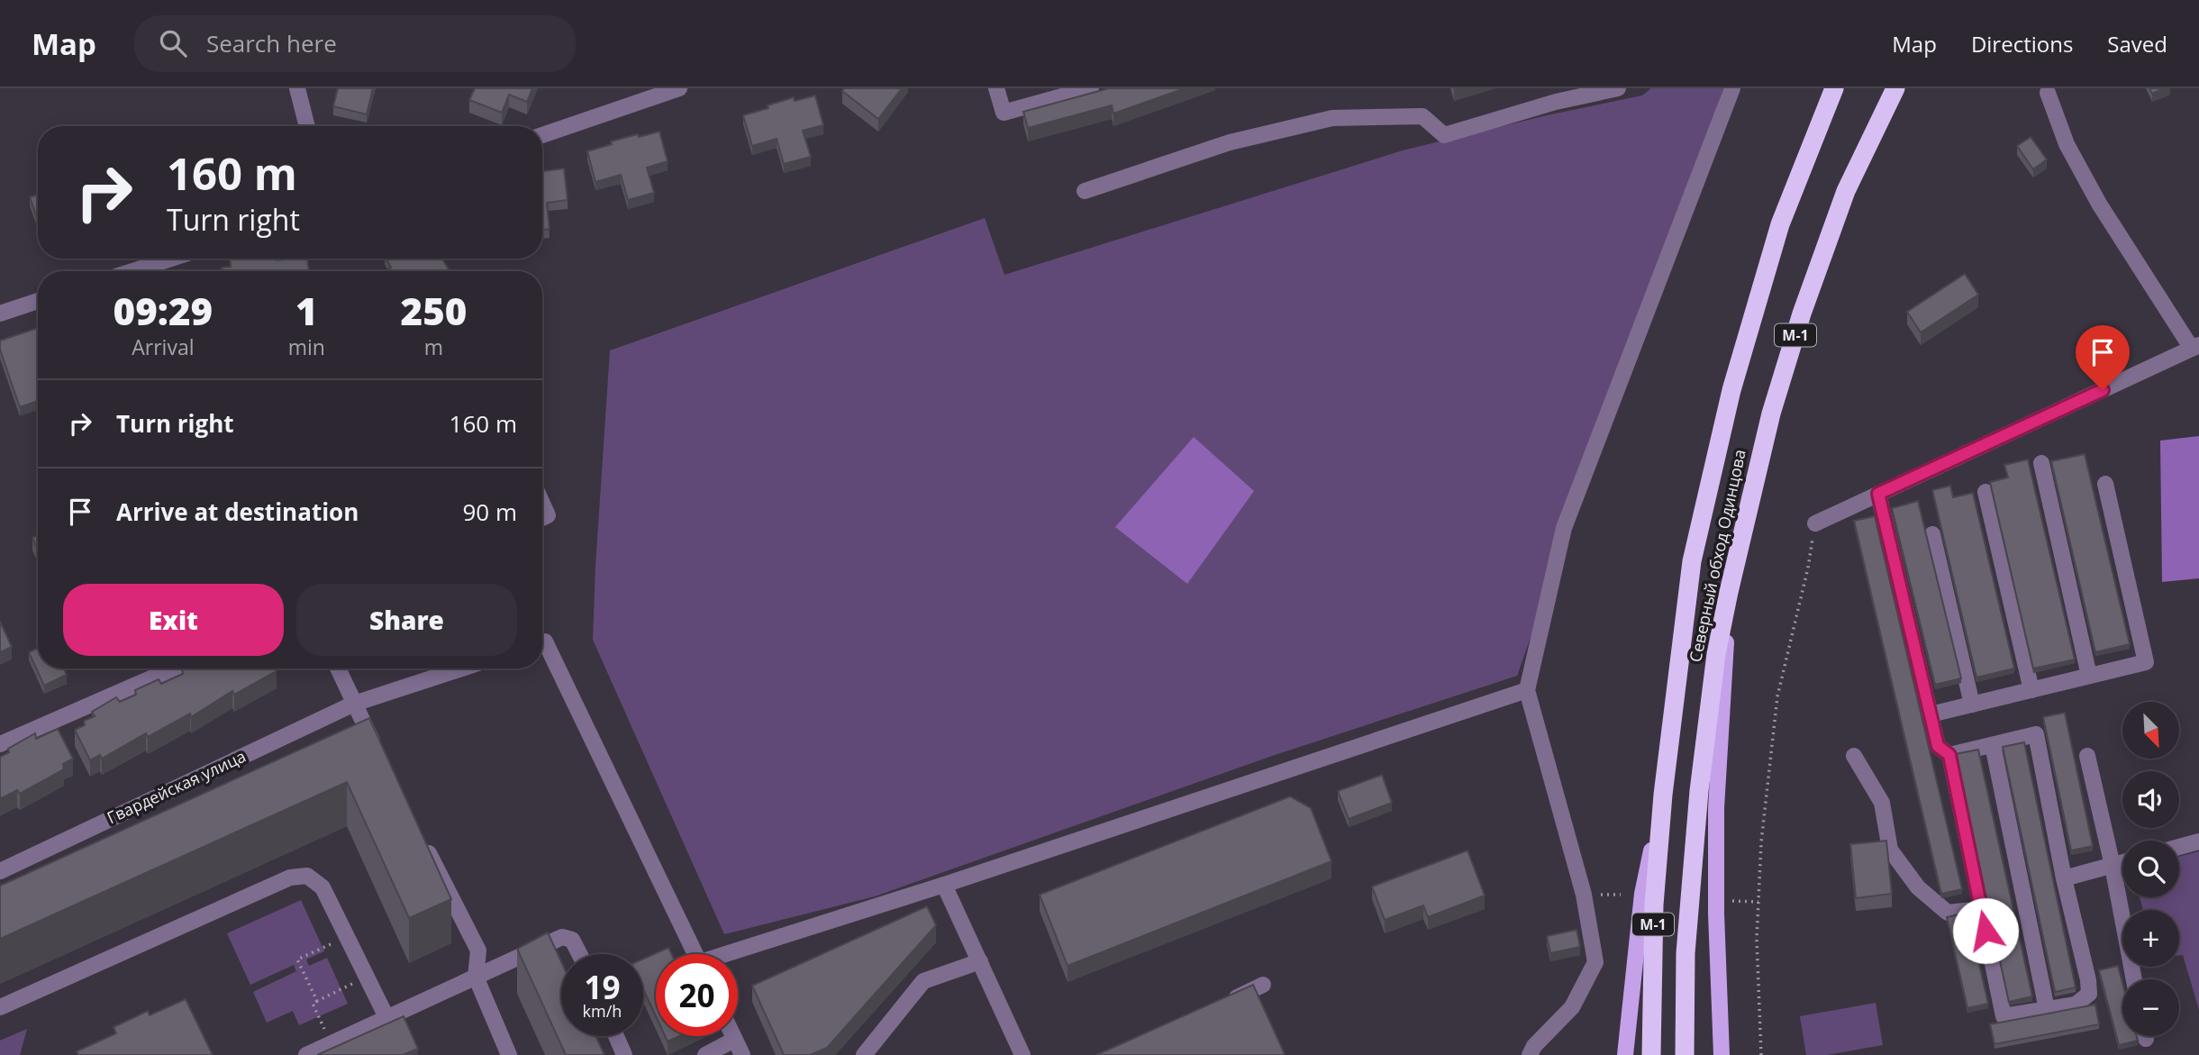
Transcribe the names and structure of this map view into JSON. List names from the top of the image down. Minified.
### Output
{"streets":{"highway":["М-1","Северный обход Одинцова"],"street":["Гвардейская улица"]},"north":"bottom right","page":{"header":"Map","search":"Search here","nav":["Map","Directions","Saved"],"turn":["160 m","Turn right"],"eta":["09:29","Arrival","1","min","250","m"],"list":[{"name":"Turn right","value":"160 m"},{"name":"Arrive at destination","value":"90 m"}],"buttons":["Exit","Share"],"map_buttons":["+","−"],"speed":"19 km/h","limit":"20"}}
